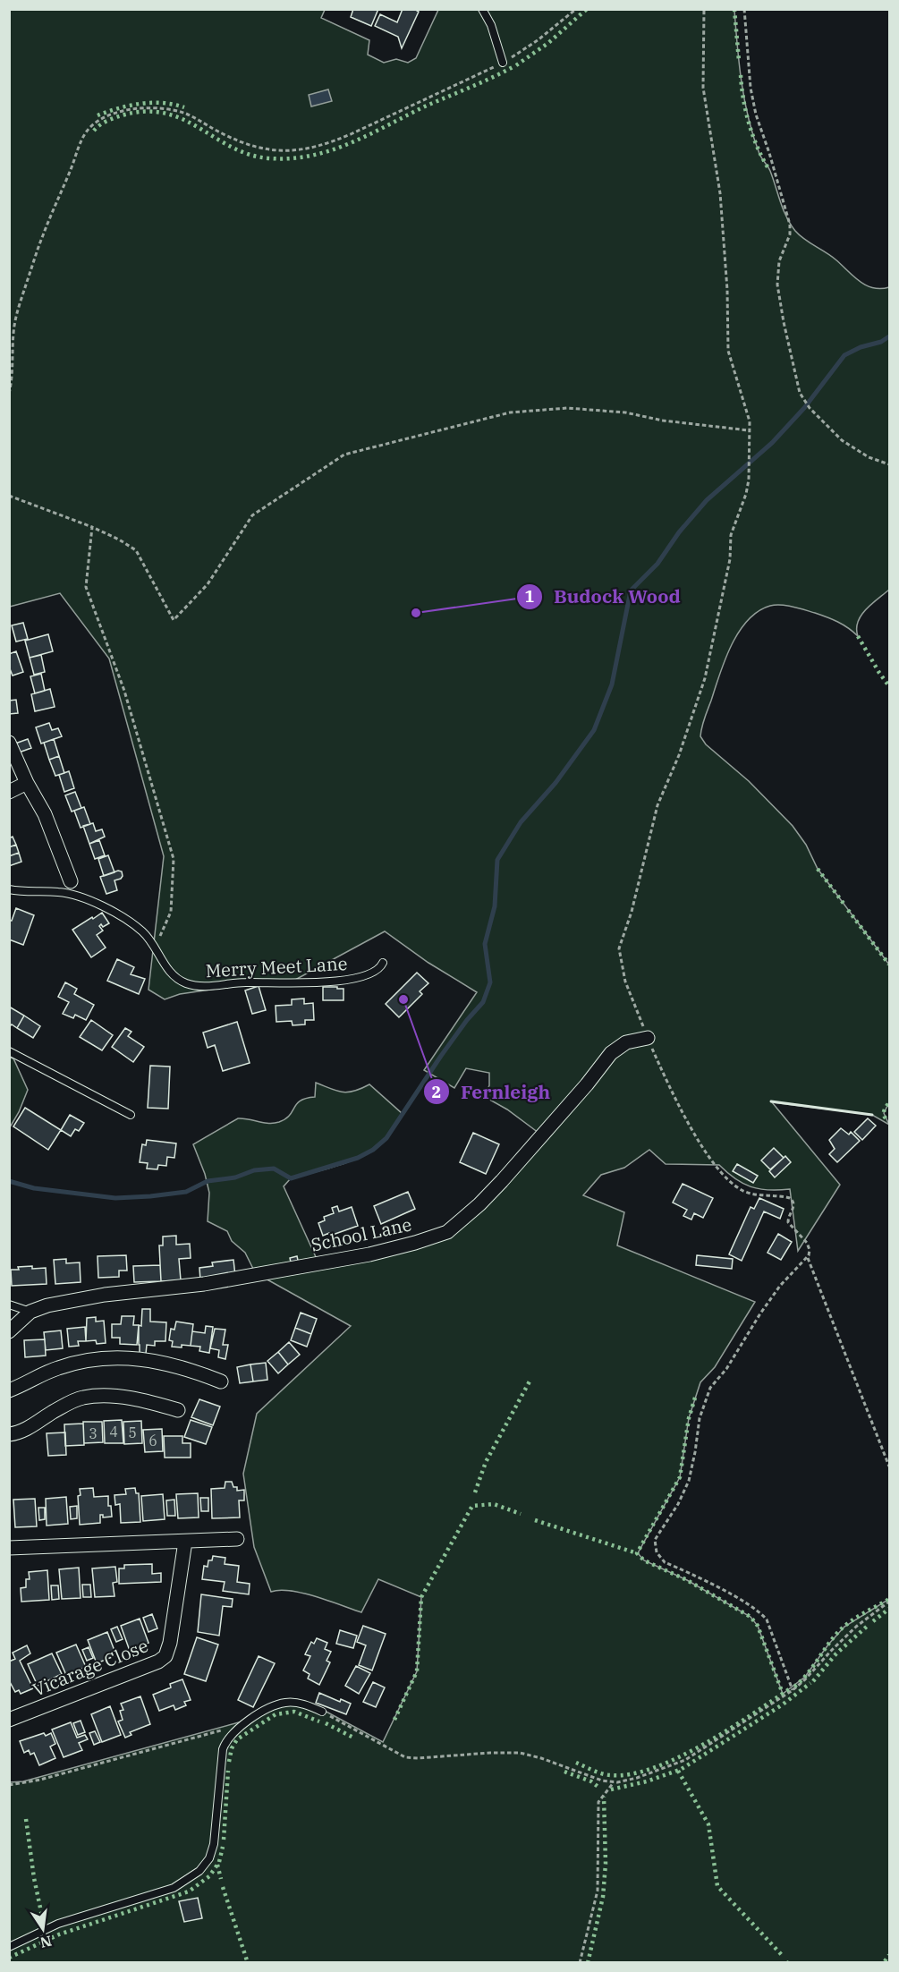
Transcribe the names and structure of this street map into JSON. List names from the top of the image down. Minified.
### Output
{"streets":{"street":["School Lane","Vicarage Close"],"lane":["Merry Meet Lane"]},"places":["Budock Wood","Fernleigh"],"house_numbers":["4","5","3","6"],"north":"bottom"}
